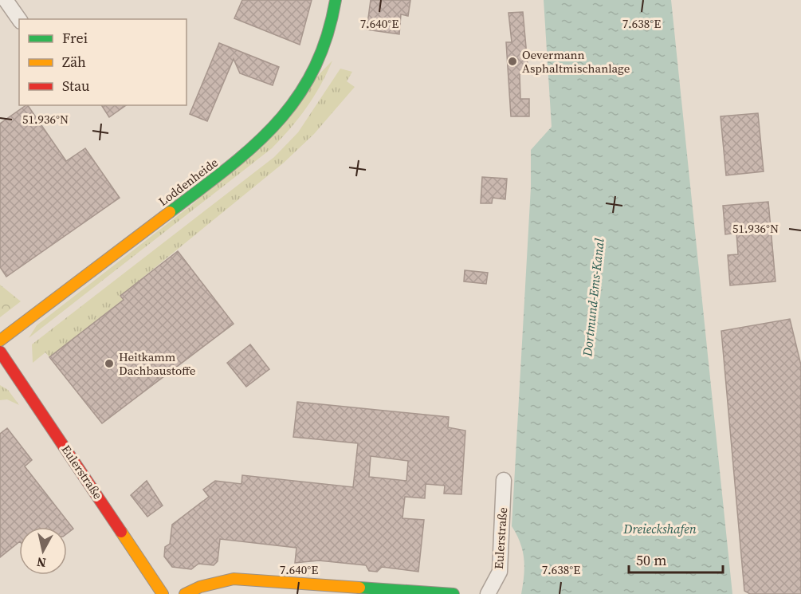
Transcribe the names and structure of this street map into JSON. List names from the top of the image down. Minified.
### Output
{"streets":{"street":["Loddenheide","Eulerstraße"]},"water":["Dortmund-Ems-Kanal","Dreieckshafen"],"places":["Oevermann Asphaltmischanlage","Heitkamm Dachbaustoffe"],"legend":["Frei","Zäh","Stau"],"scale_bar":"50 m","north":"bottom","coordinates":["7.640°E","7.638°E","51.936°N"]}
